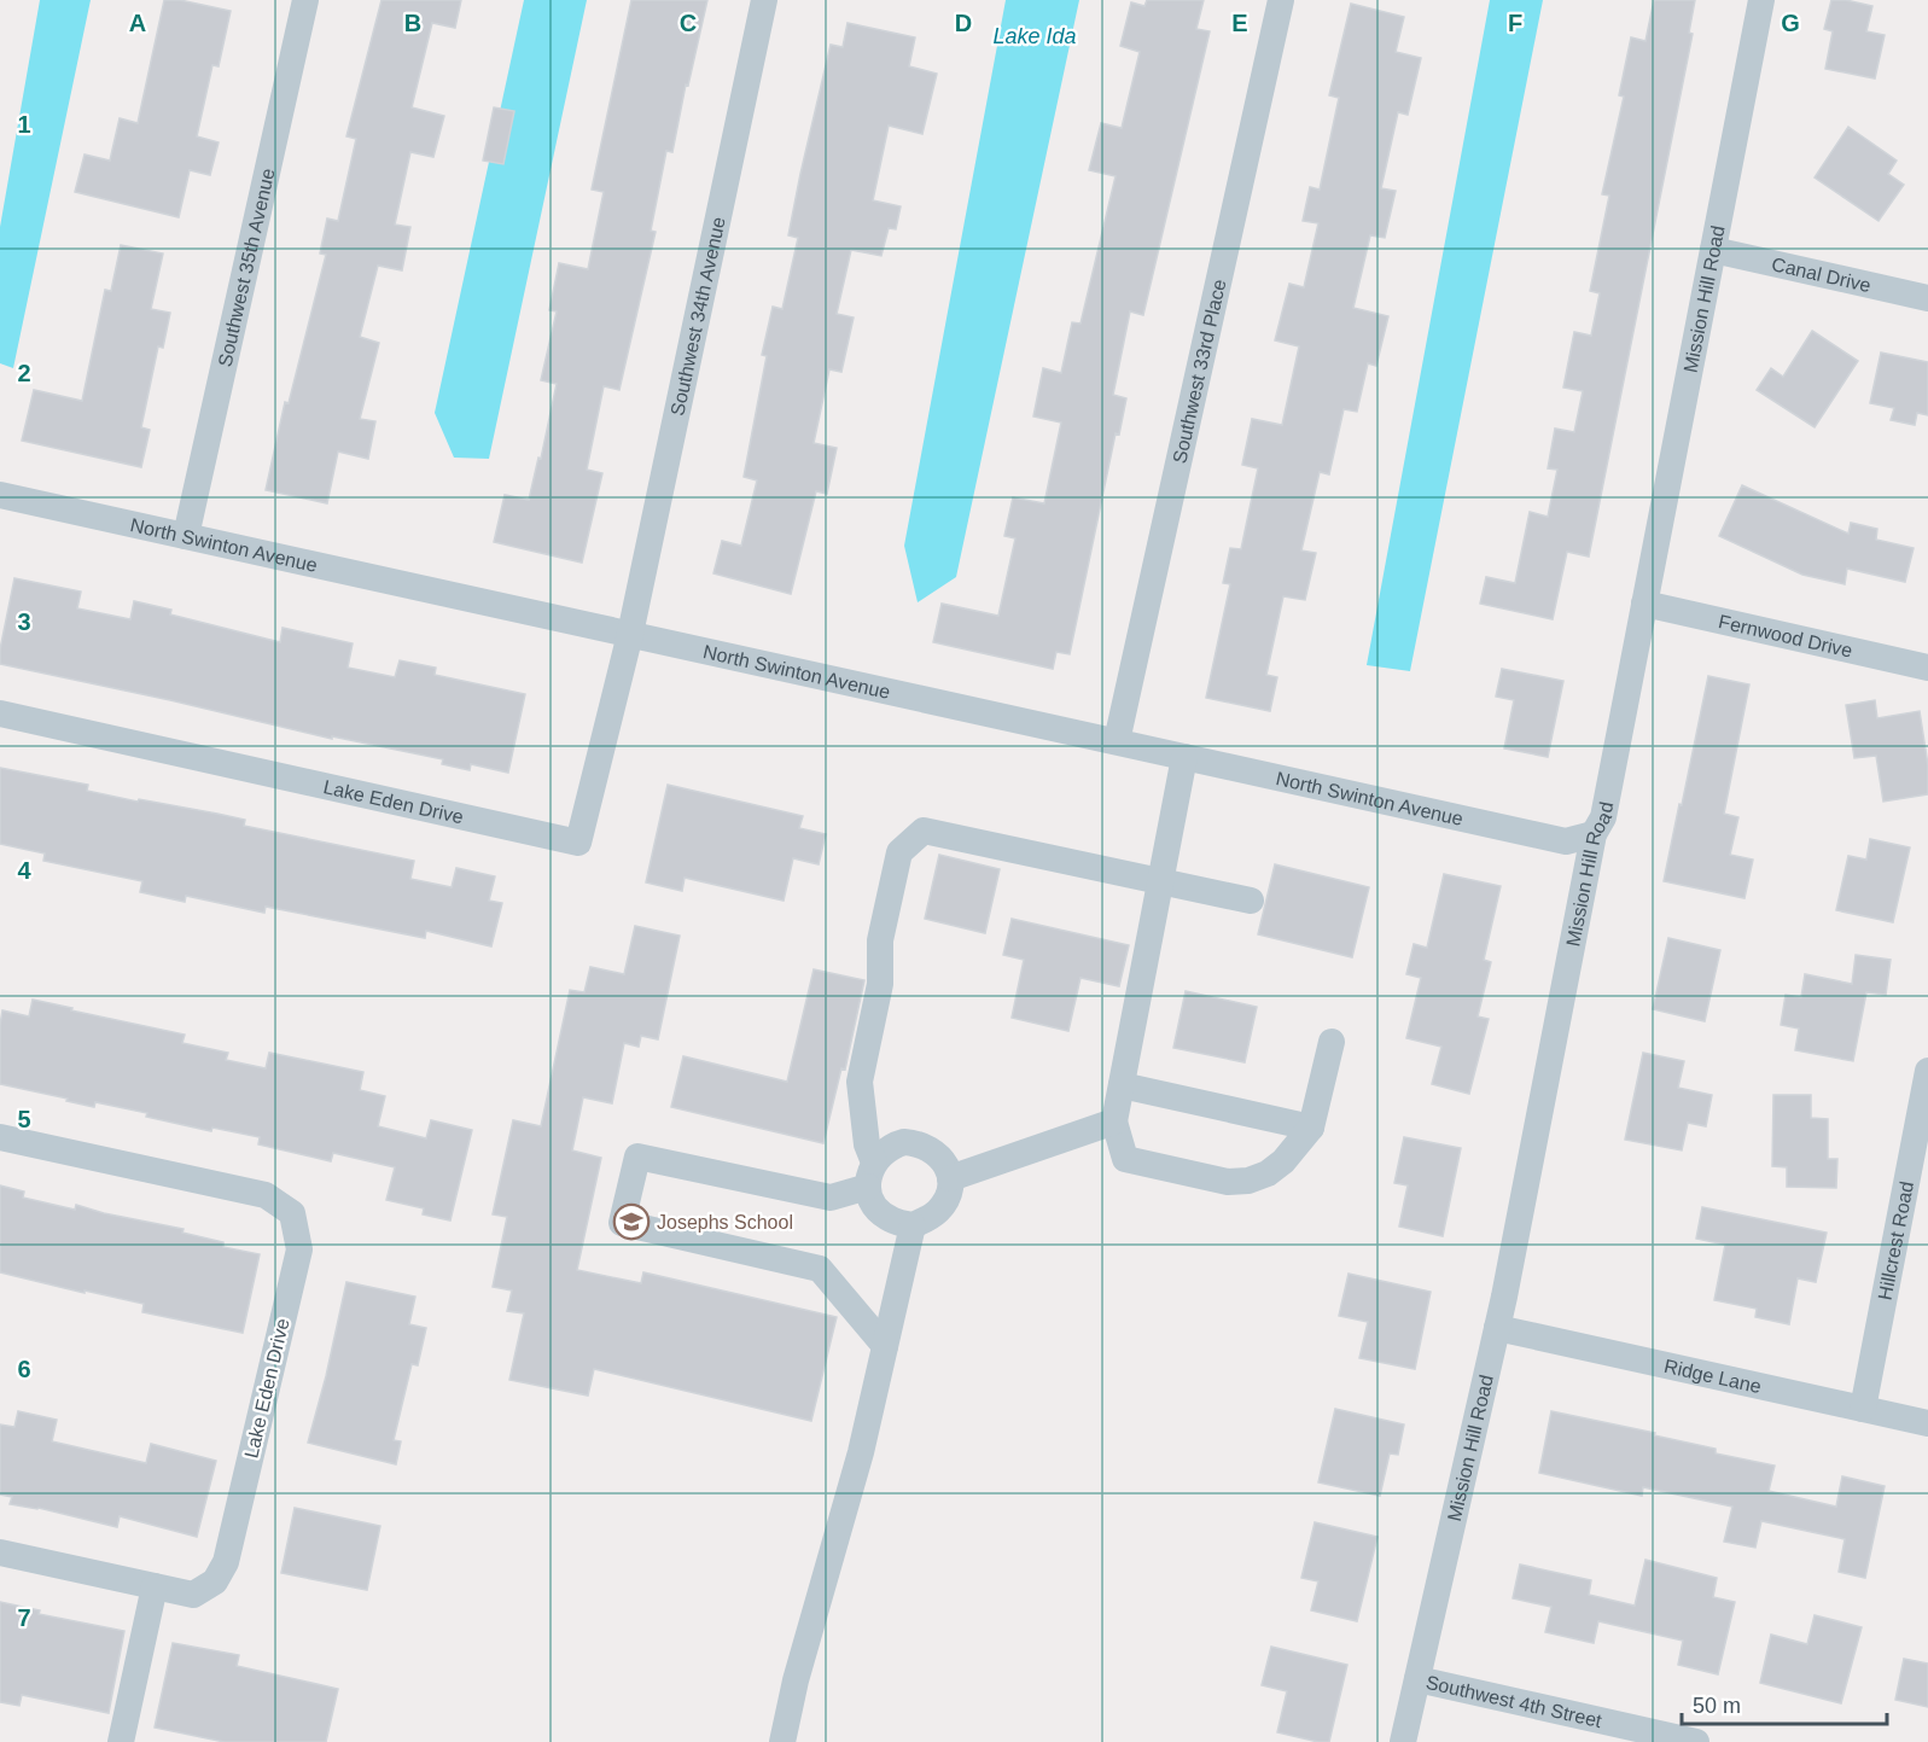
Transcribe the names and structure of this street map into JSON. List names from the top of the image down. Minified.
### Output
{"streets":{"street":["Southwest 35th Avenue","Canal Drive","Mission Hill Road","Southwest 34th Avenue","Southwest 33rd Place","North Swinton Avenue","Fernwood Drive","Lake Eden Drive","Hillcrest Road","Ridge Lane","Southwest 4th Street"]},"crossings":[["Southwest 35th Avenue","North Swinton Avenue"],["Canal Drive","Mission Hill Road"],["Mission Hill Road","North Swinton Avenue"],["Mission Hill Road","Fernwood Drive"],["Mission Hill Road","Ridge Lane"],["Mission Hill Road","Southwest 4th Street"],["Southwest 34th Avenue","North Swinton Avenue"],["Southwest 34th Avenue","Lake Eden Drive"],["Southwest 33rd Place","North Swinton Avenue"],["North Swinton Avenue","Lake Eden Drive"],["Hillcrest Road","Ridge Lane"]],"water":["Lake Ida"],"places":{"school or university":["Josephs School"]},"scale_bar":"50 m","grid":{"columns":["A","B","C","D","E","F","G"],"rows":["1","2","3","4","5","6","7"]}}
